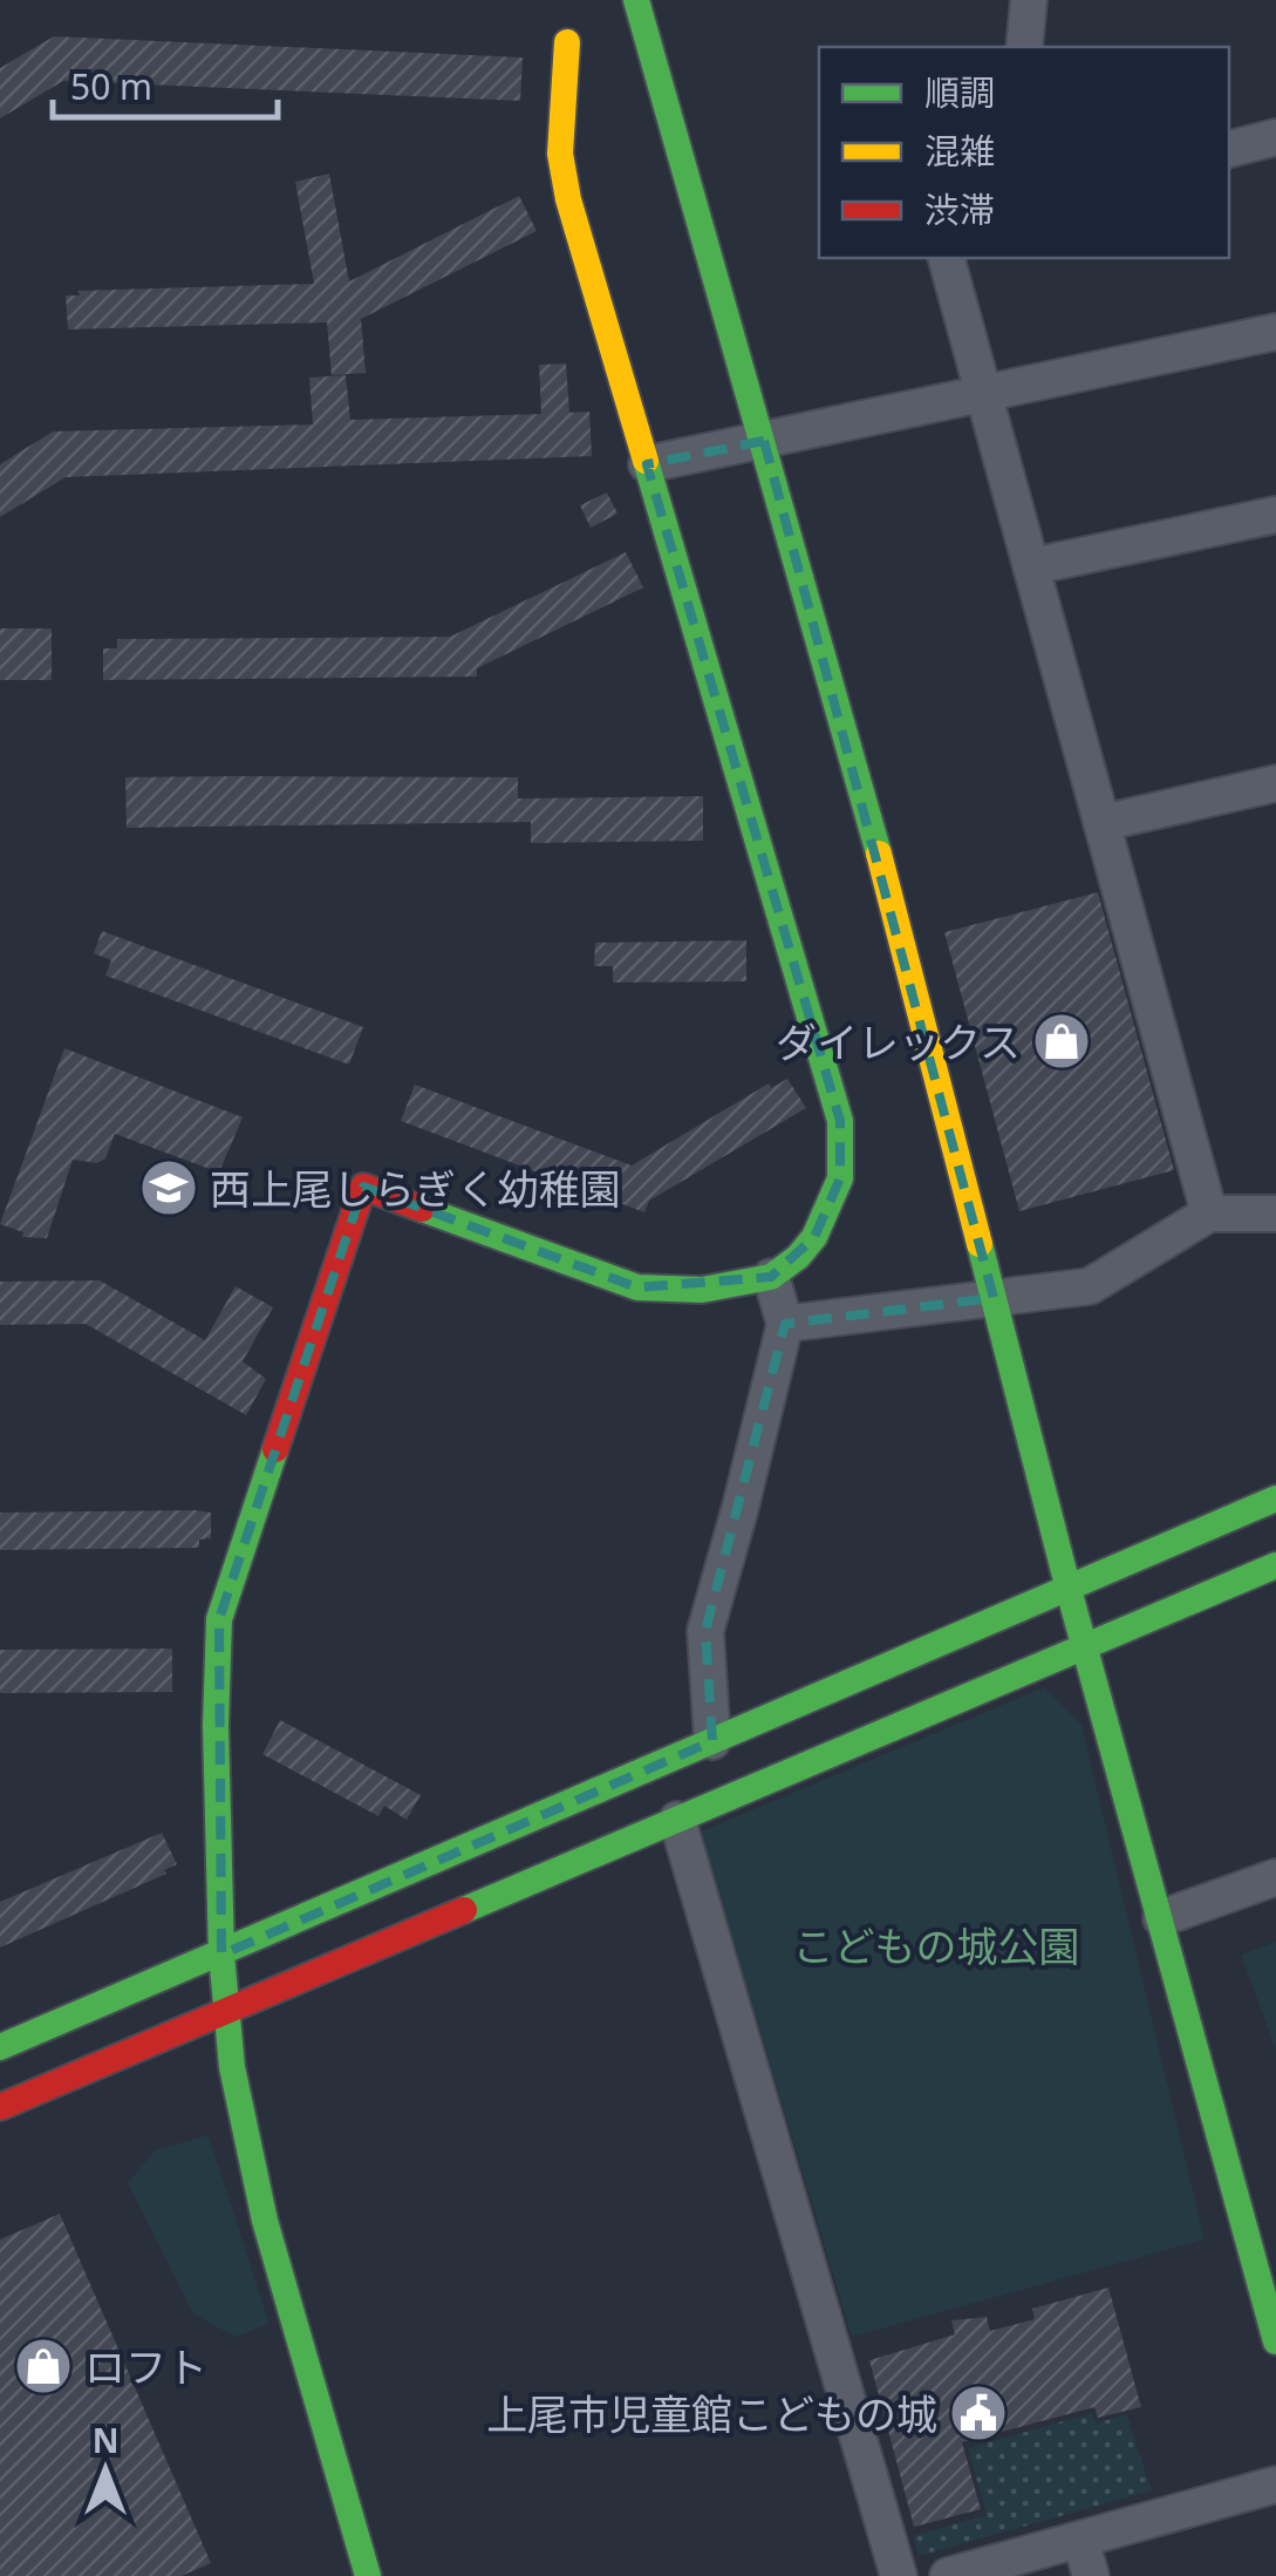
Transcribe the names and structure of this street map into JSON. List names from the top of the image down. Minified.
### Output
{"parks":["こどもの城公園"],"places":{"shop":["ダイレックス","ロフト"],"school or university":["西上尾しらぎく幼稚園"],"public building":["上尾市児童館こどもの城"]},"legend":["順調","混雑","渋滞"],"scale_bar":"50 m","north":"top"}
